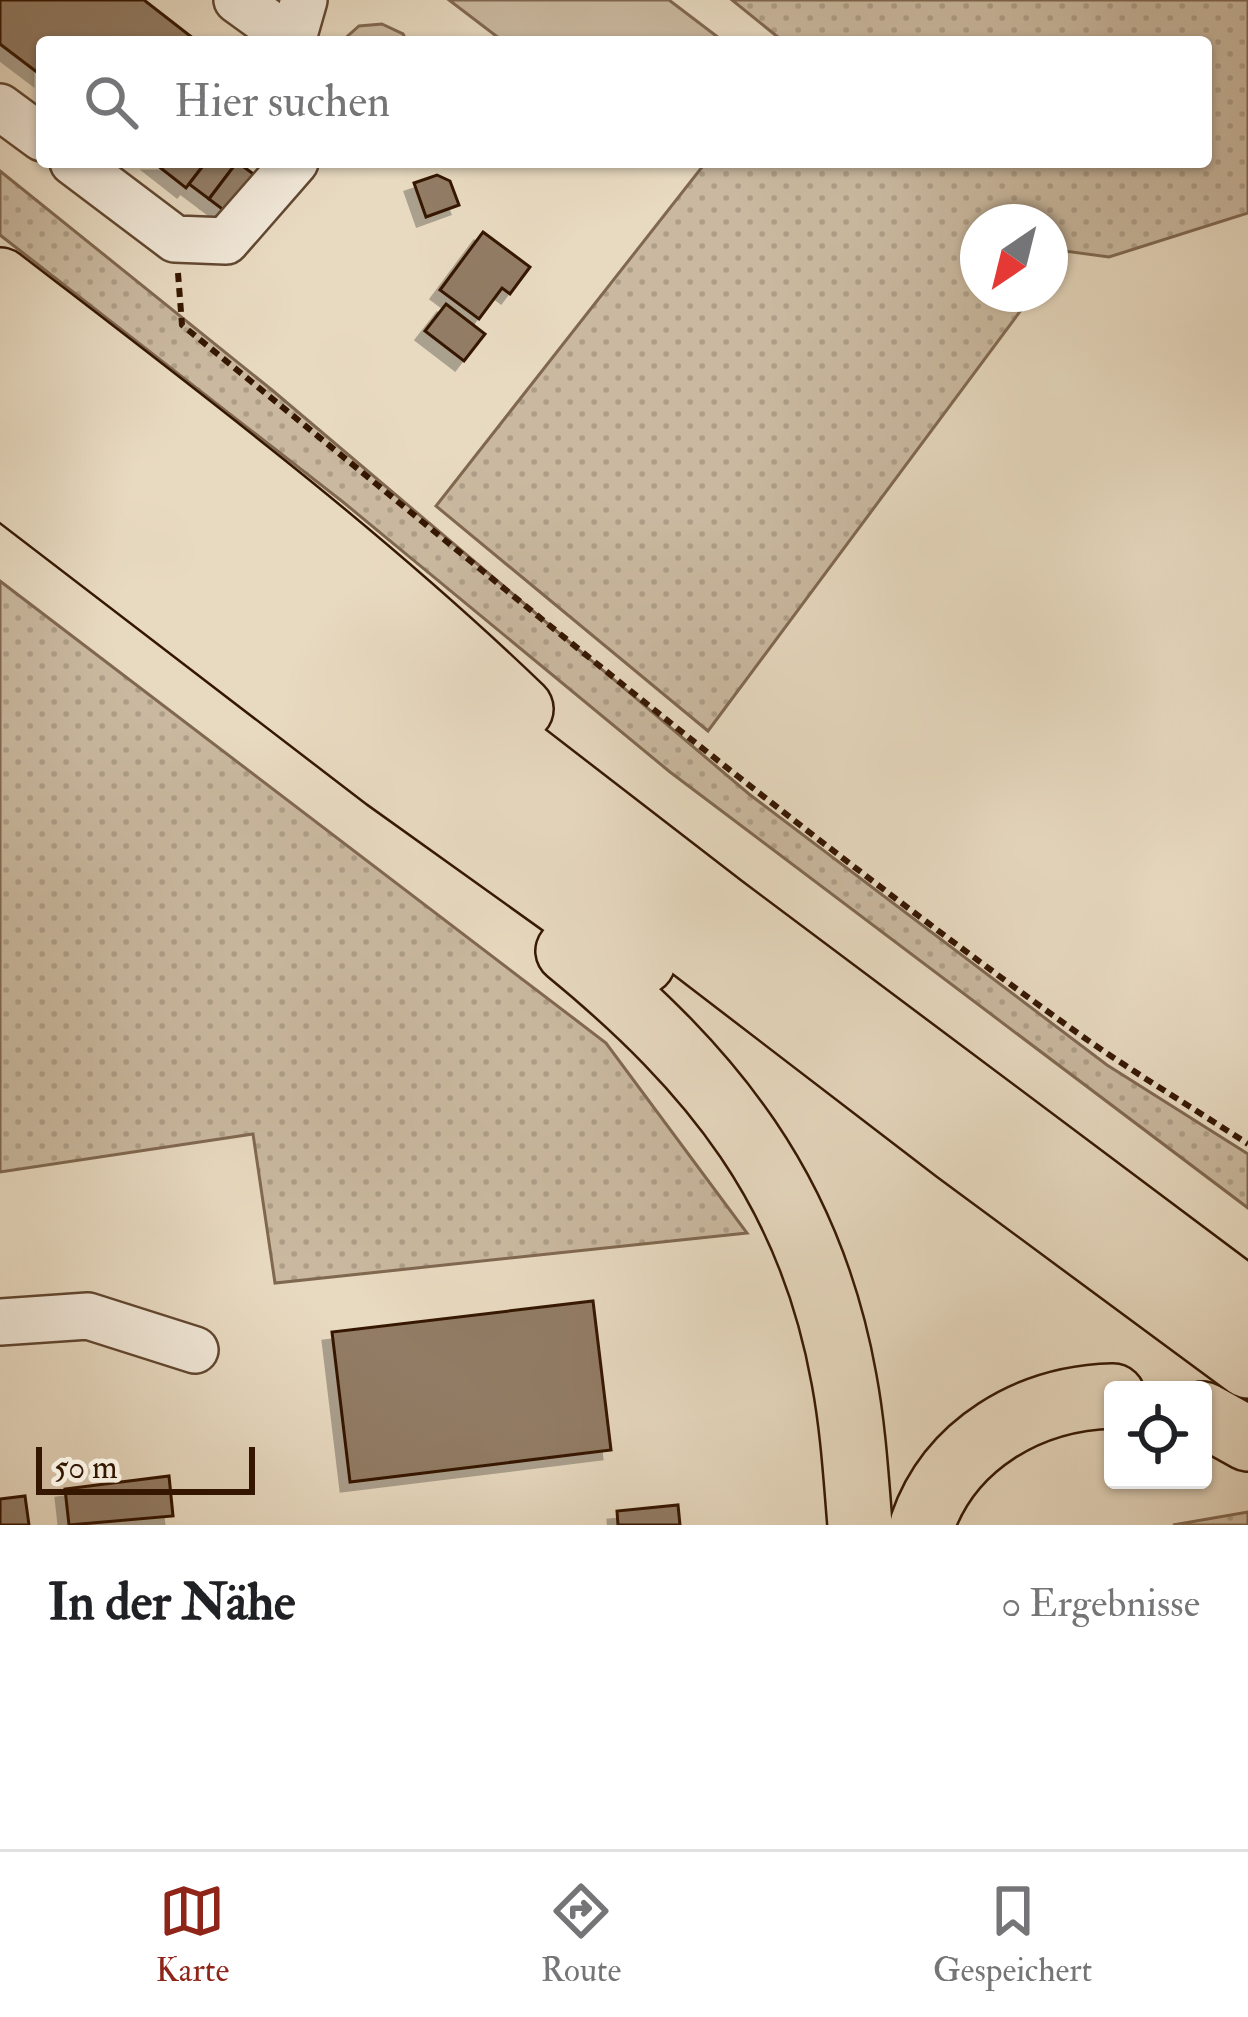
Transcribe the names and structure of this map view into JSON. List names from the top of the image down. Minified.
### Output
{"scale_bar":"50 m","north":"bottom left","page":{"search":"Hier suchen","scale":"50 m","heading":["In der Nähe","0 Ergebnisse"],"nav":["Karte","Route","Gespeichert"]}}
